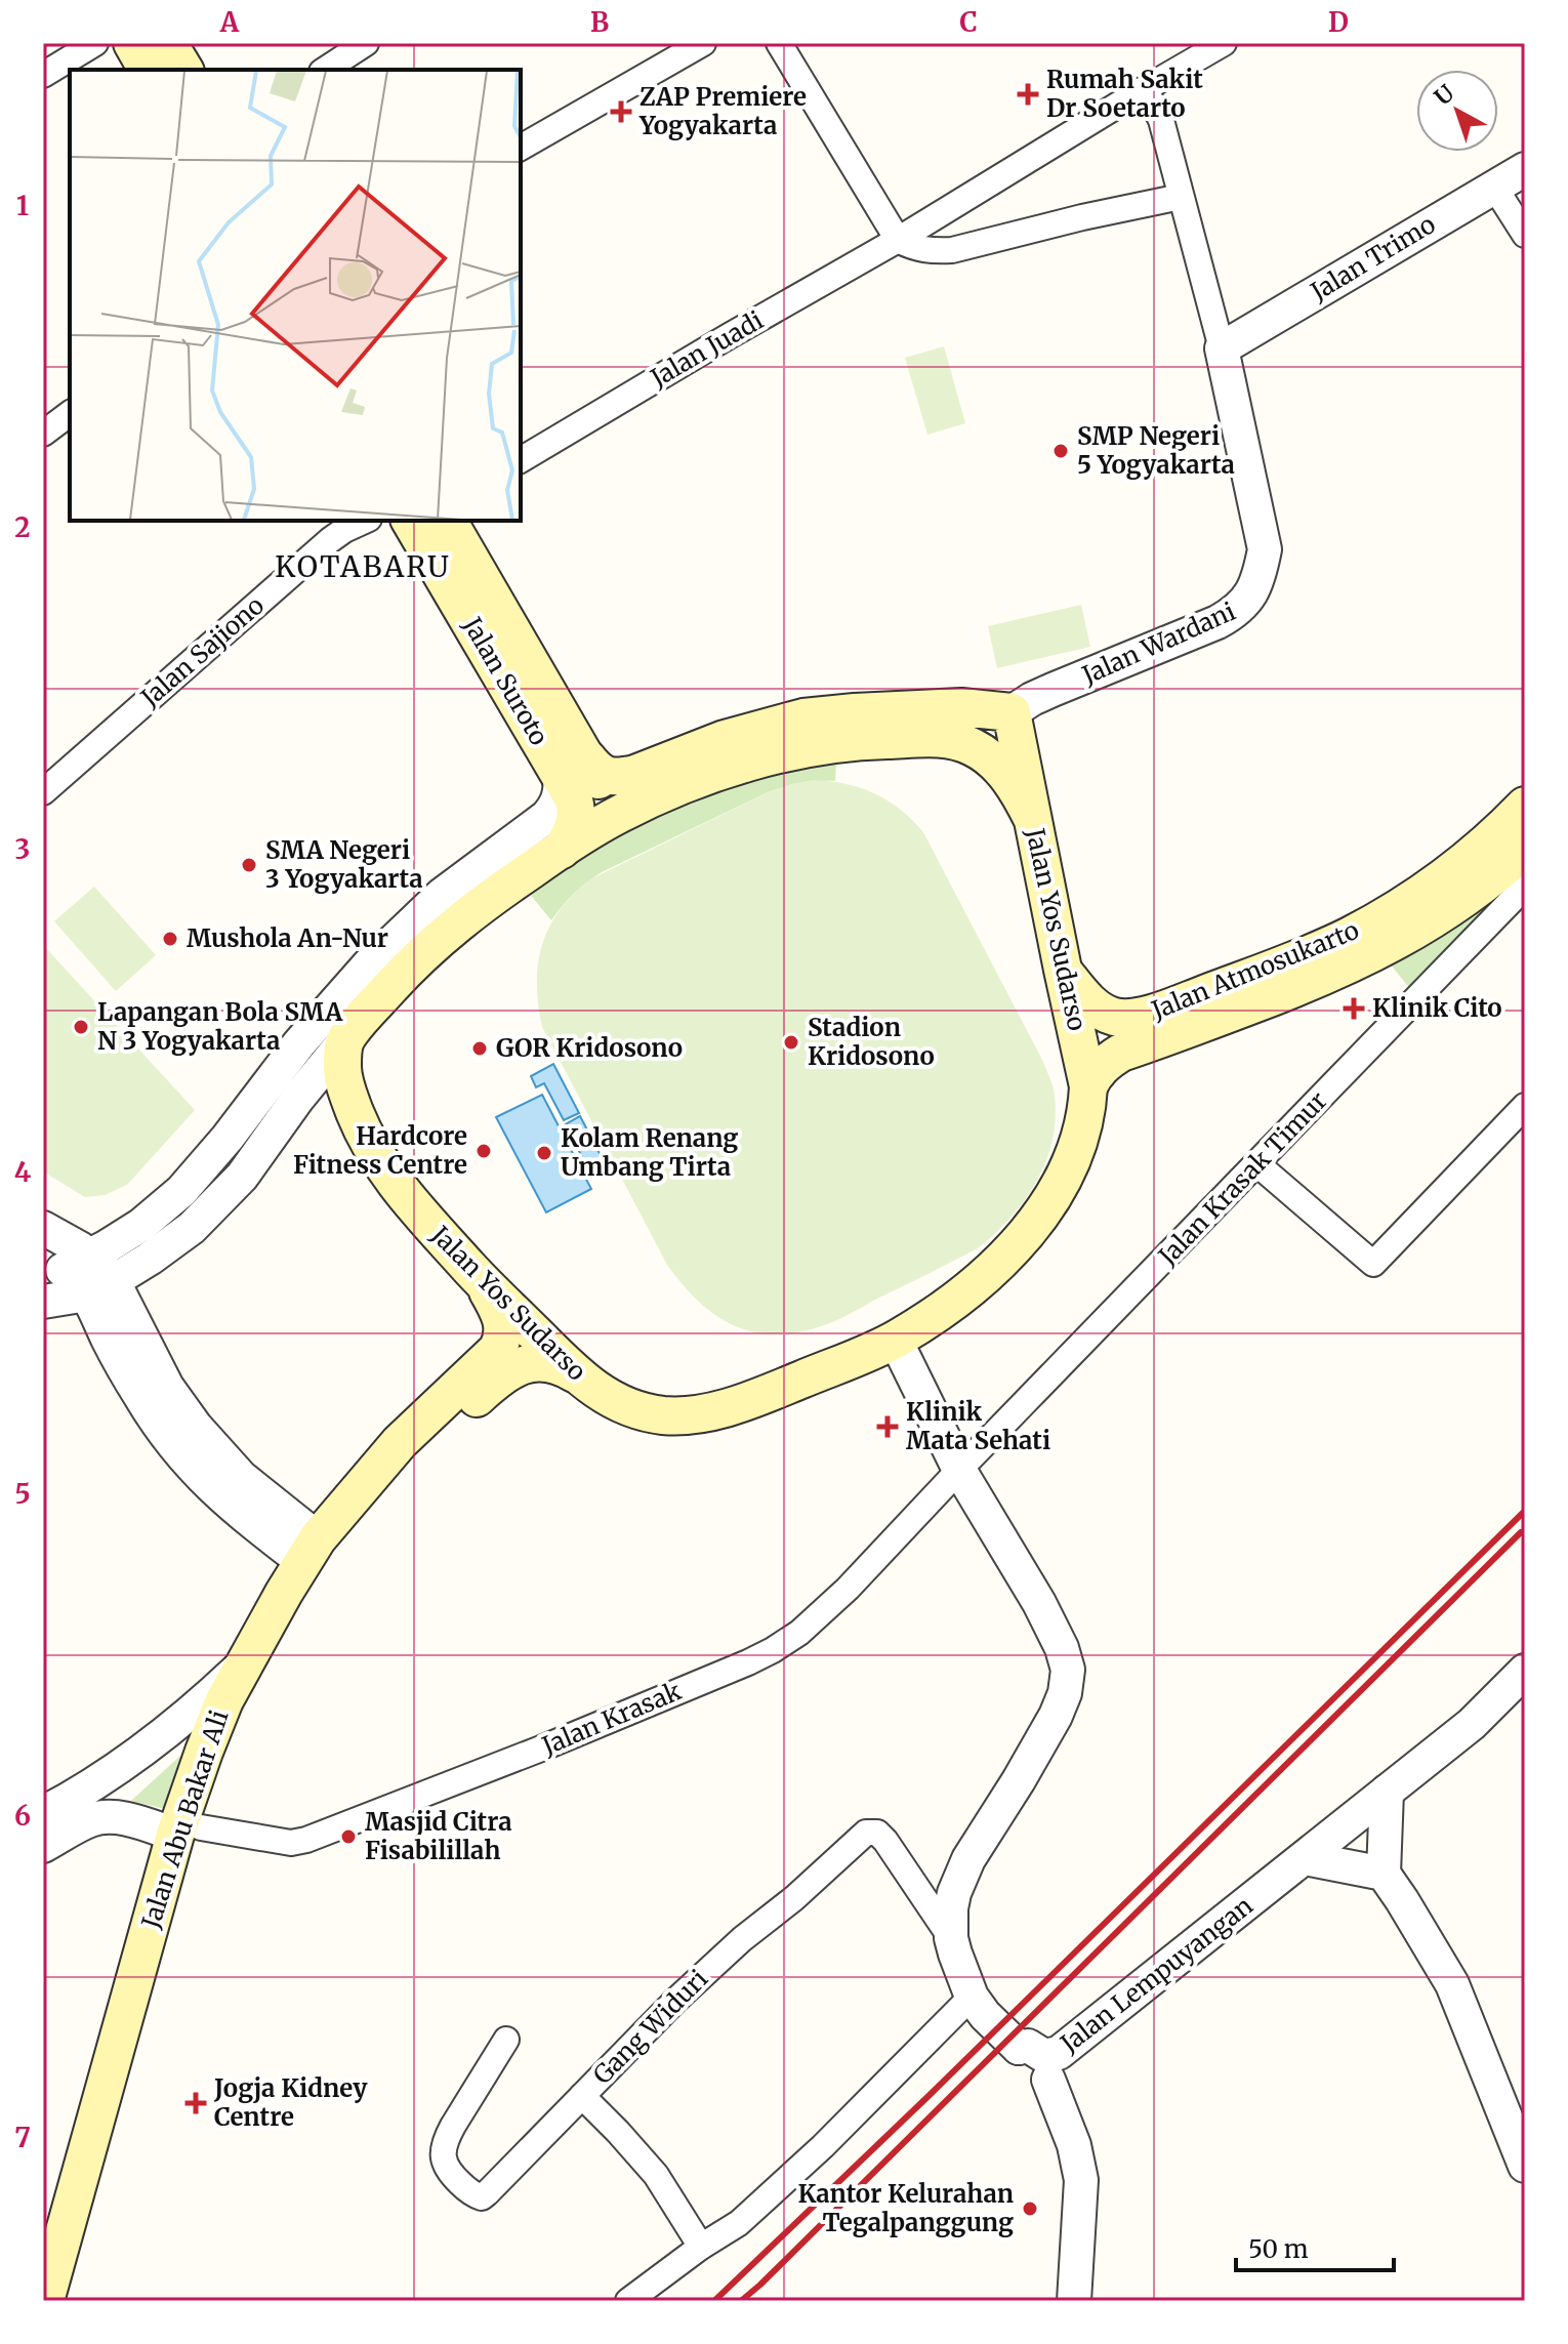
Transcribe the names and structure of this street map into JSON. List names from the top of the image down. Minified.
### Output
{"streets":{"main road":["Jalan Suroto","Jalan Yos Sudarso","Jalan Atmosukarto","Jalan Abu Bakar Ali"],"street":["Jalan Trimo","Jalan Juadi","Jalan Wardani","Jalan Sajiono","Jalan Krasak Timur","Jalan Krasak","Jalan Lempuyangan","Gang Widuri"]},"crossings":[["Jalan Trimo","Jalan Wardani"],["Jalan Wardani","Jalan Yos Sudarso"],["Jalan Yos Sudarso","Jalan Atmosukarto"],["Jalan Yos Sudarso","Jalan Abu Bakar Ali"],["Jalan Atmosukarto","Jalan Krasak Timur"],["Jalan Krasak Timur","Jalan Krasak"],["Jalan Krasak","Jalan Abu Bakar Ali"]],"districts":["KOTABARU"],"places":{"health":["Rumah Sakit Dr Soetarto","ZAP Premiere Yogyakarta","Klinik Cito","Klinik Mata Sehati","Jogja Kidney Centre"],"other":["SMP Negeri 5 Yogyakarta","SMA Negeri 3 Yogyakarta","Mushola An-Nur","Lapangan Bola SMA N 3 Yogyakarta","Stadion Kridosono","GOR Kridosono","Hardcore Fitness Centre","Kolam Renang Umbang Tirta","Masjid Citra Fisabilillah","Kantor Kelurahan Tegalpanggung"]},"scale_bar":"50 m","north":"top left","grid":{"columns":["A","B","C","D"],"rows":["1","2","3","4","5","6","7"]}}
